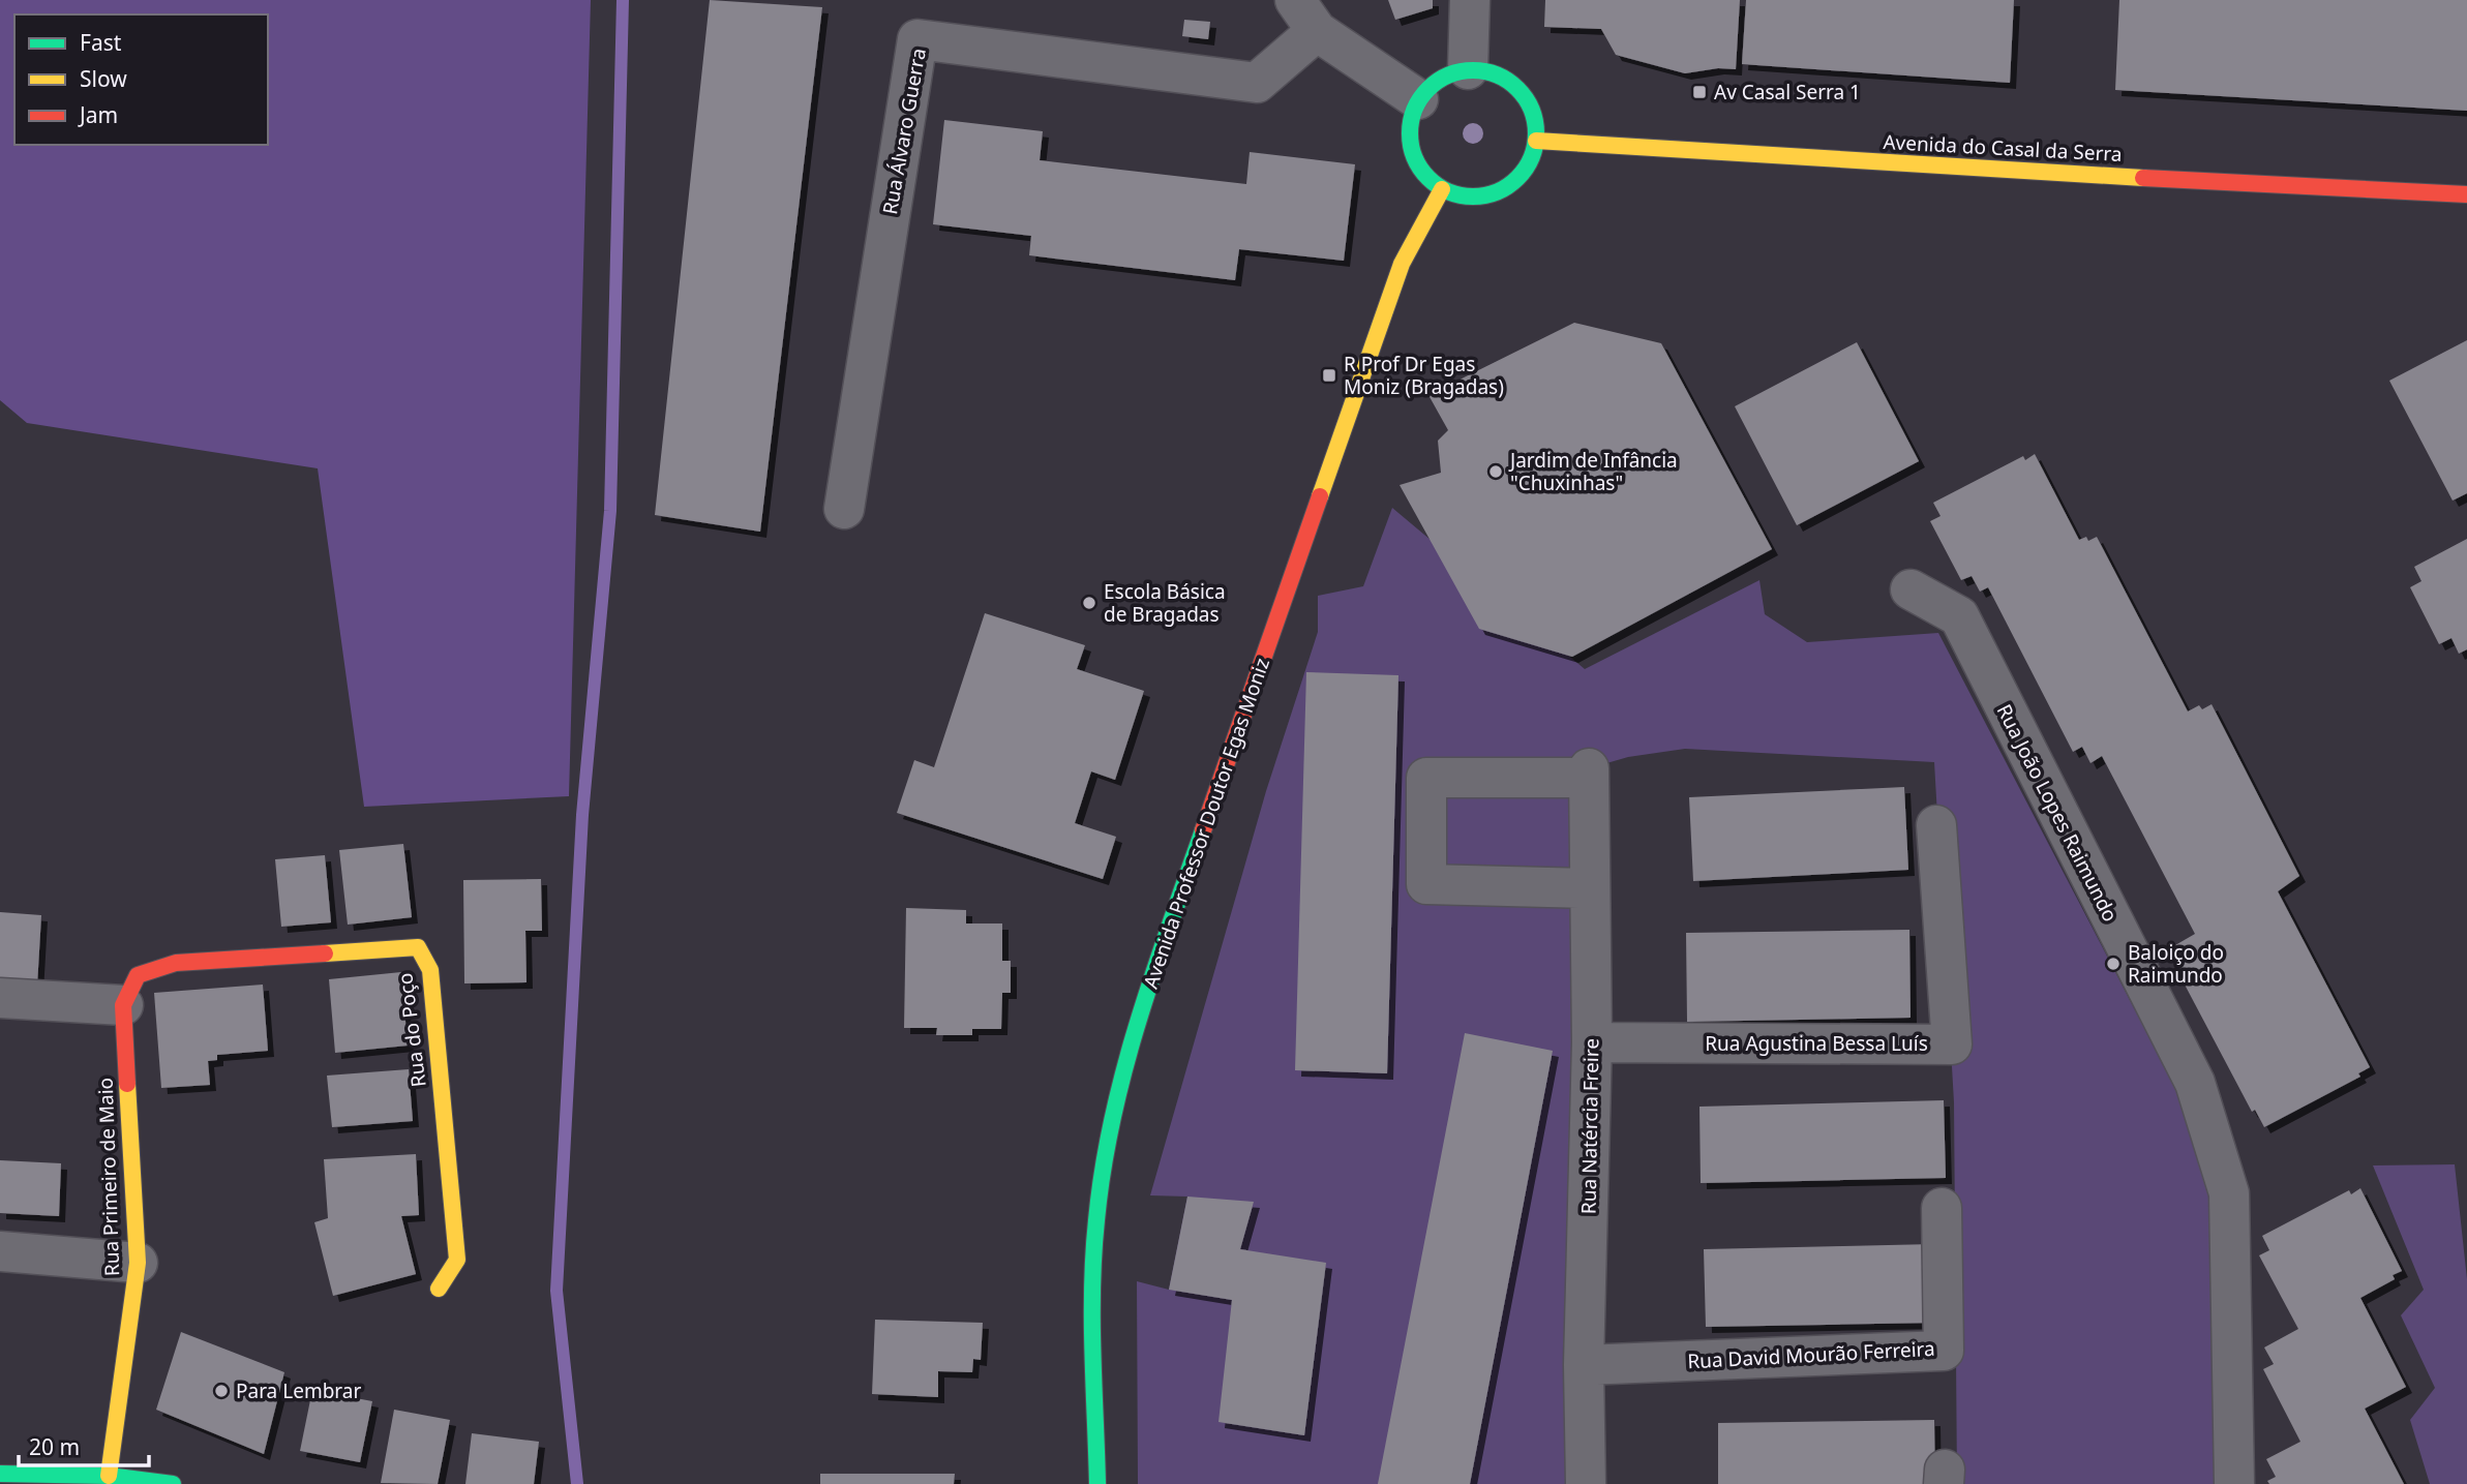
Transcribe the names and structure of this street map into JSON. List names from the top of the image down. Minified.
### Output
{"streets":{"street":["Rua Álvaro Guerra","Avenida do Casal da Serra","Rua João Lopes Raimundo","Avenida Professor Doutor Egas Moniz","Rua do Poço","Rua Agustina Bessa Luís","Rua Natércia Freire","Rua Primeiro de Maio","Rua David Mourão Ferreira"]},"crossings":[["Avenida do Casal da Serra","Avenida Professor Doutor Egas Moniz"],["Rua do Poço","Rua Primeiro de Maio"],["Rua Agustina Bessa Luís","Rua Natércia Freire"],["Rua Natércia Freire","Rua David Mourão Ferreira"]],"places":{"transit":["Av Casal Serra 1","R Prof Dr Egas Moniz (Bragadas)"],"other":["Jardim de Infância \"Chuxinhas\"","Escola Básica de Bragadas","Baloiço do Raimundo","Para Lembrar"]},"legend":["Fast","Slow","Jam"],"scale_bar":"20 m"}
